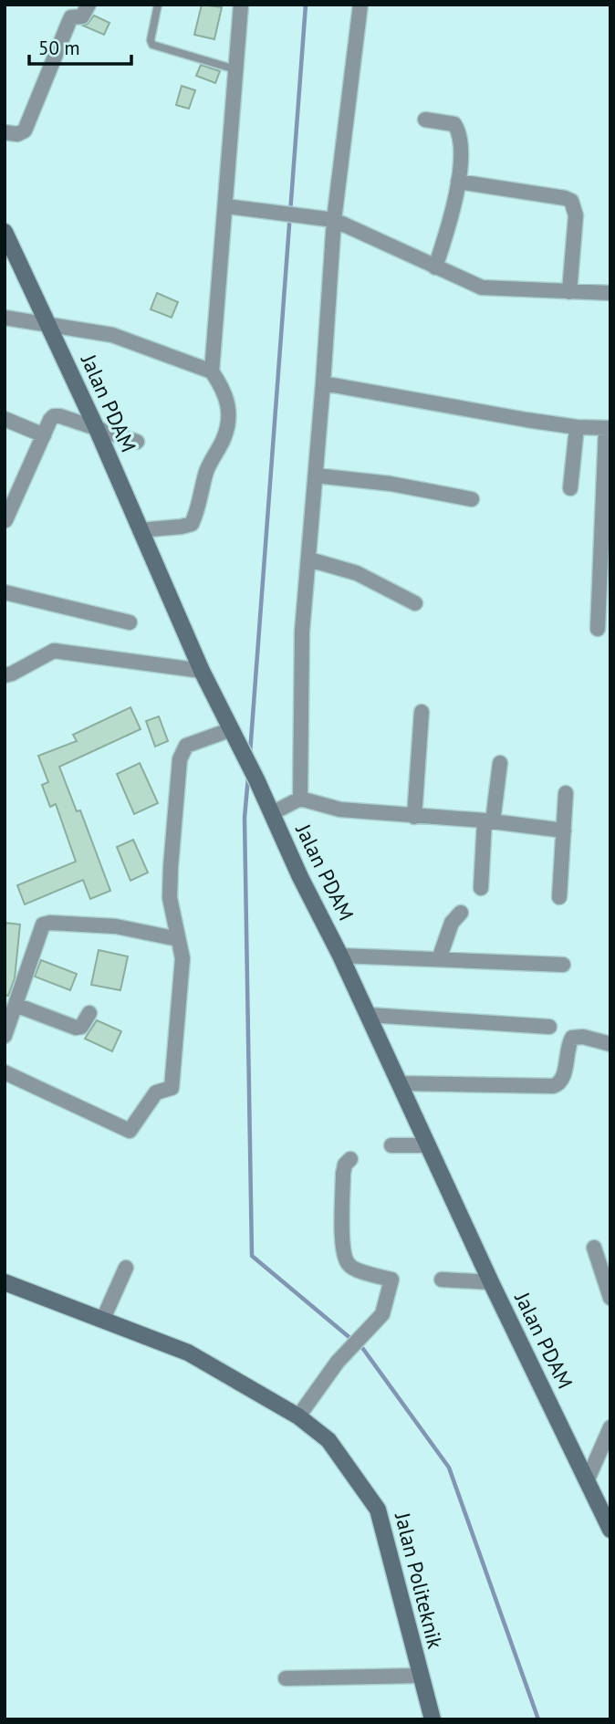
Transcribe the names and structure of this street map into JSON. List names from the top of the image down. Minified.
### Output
{"streets":{"street":["Jalan PDAM","Jalan Politeknik"]},"scale_bar":"50 m"}
